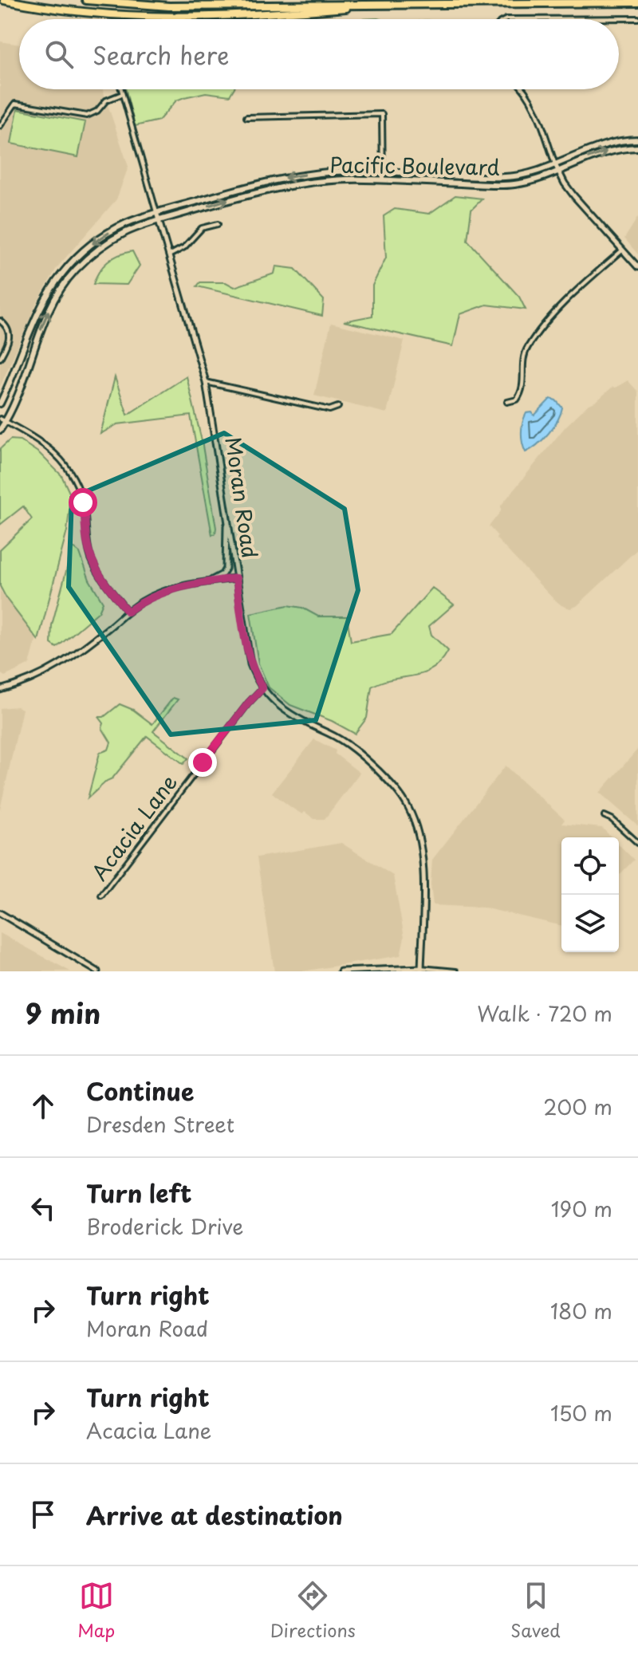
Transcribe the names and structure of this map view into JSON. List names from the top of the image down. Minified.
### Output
{"streets":{"main road":["Pacific Boulevard"],"street":["Moran Road","Acacia Lane"]},"crossings":[["Pacific Boulevard","Moran Road"],["Moran Road","Acacia Lane"]],"page":{"search":"Search here","heading":["9 min","Walk · 720 m"],"list":[["Continue","Dresden Street","200 m"],["Turn left","Broderick Drive","190 m"],["Turn right","Moran Road","180 m"],["Turn right","Acacia Lane","150 m"],"Arrive at destination"],"nav":["Map","Directions","Saved"]}}
